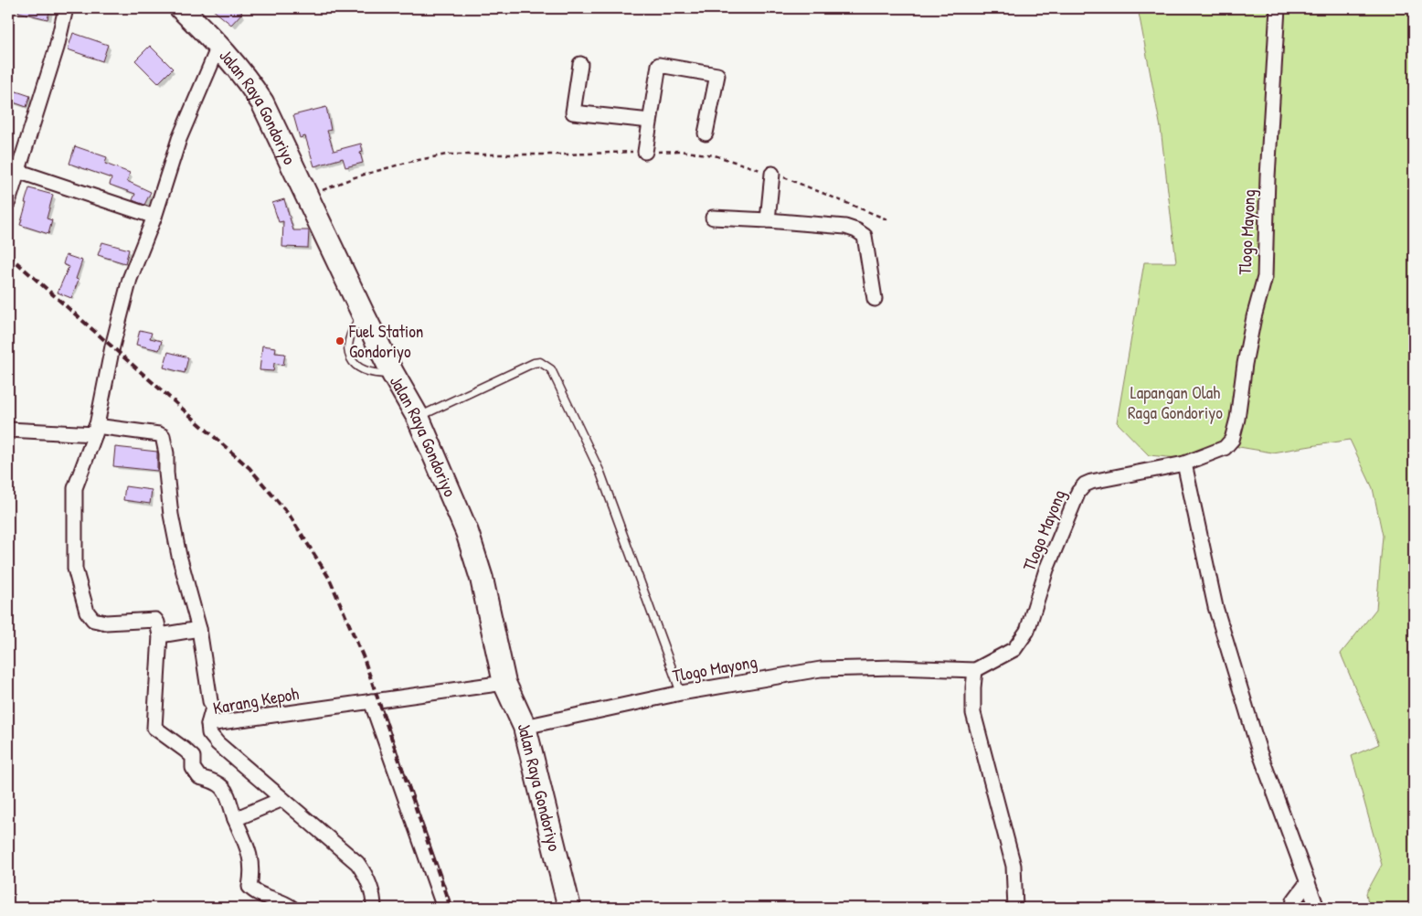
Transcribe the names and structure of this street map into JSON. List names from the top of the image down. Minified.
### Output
{"streets":{"highway":["Jalan Raya Gondoriyo"],"street":["Tlogo Mayong","Karang Kepoh"]},"crossings":[["Jalan Raya Gondoriyo","Tlogo Mayong"],["Jalan Raya Gondoriyo","Karang Kepoh"]],"parks":["Lapangan Olah Raga Gondoriyo"],"places":["Fuel Station Gondoriyo"]}
